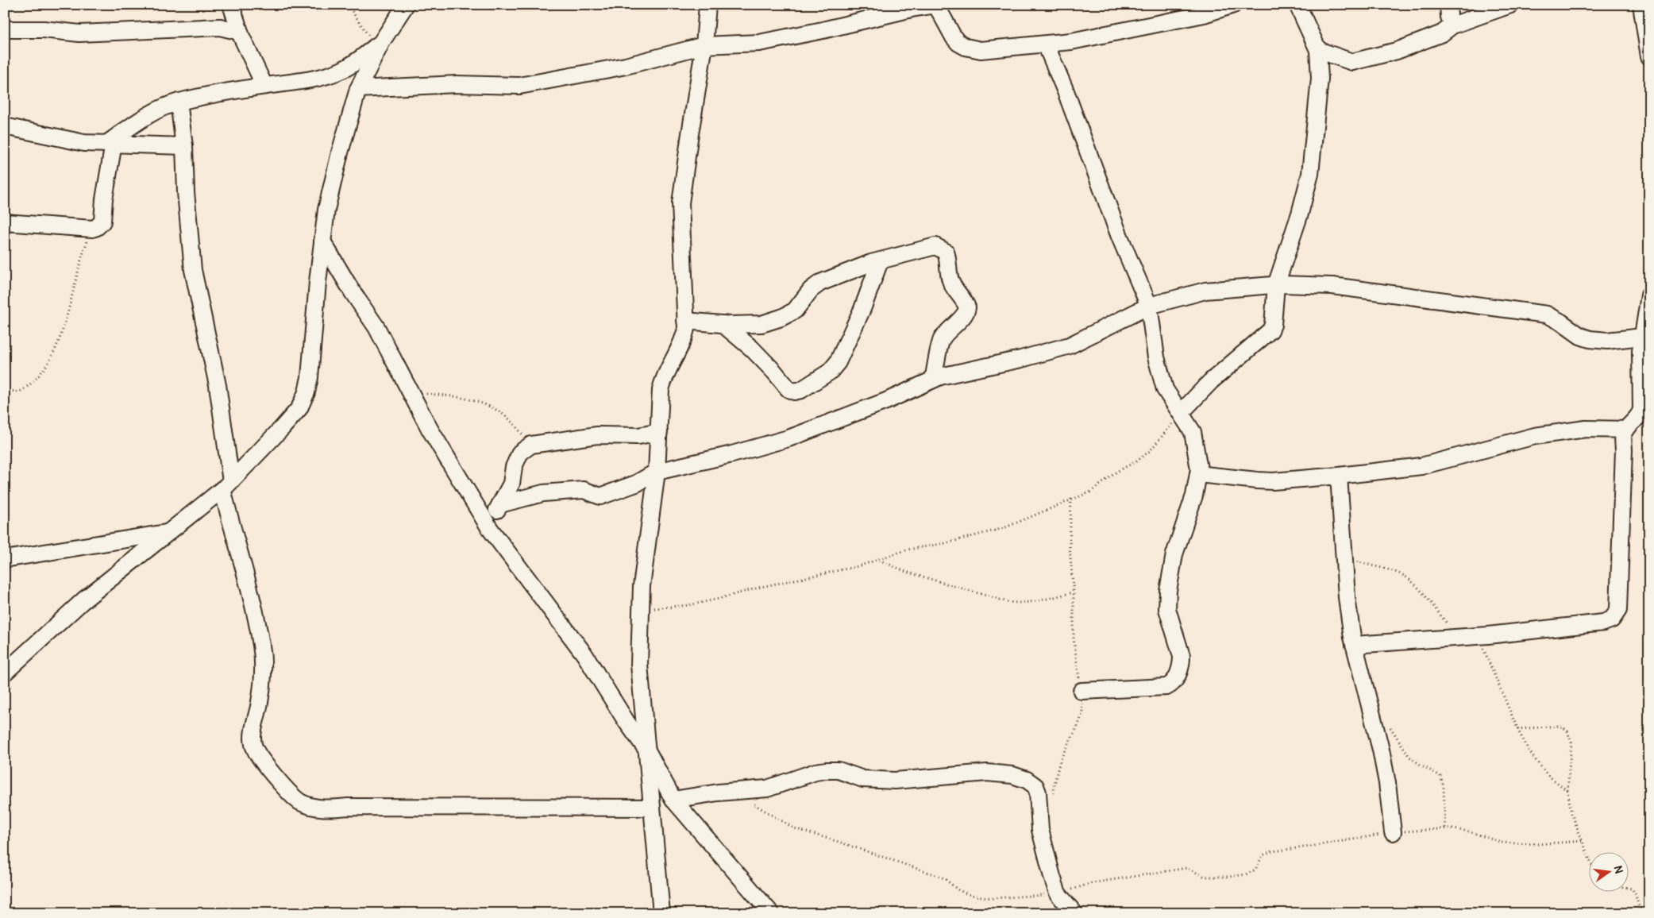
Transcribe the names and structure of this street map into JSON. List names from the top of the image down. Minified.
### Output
{"north":"right"}
